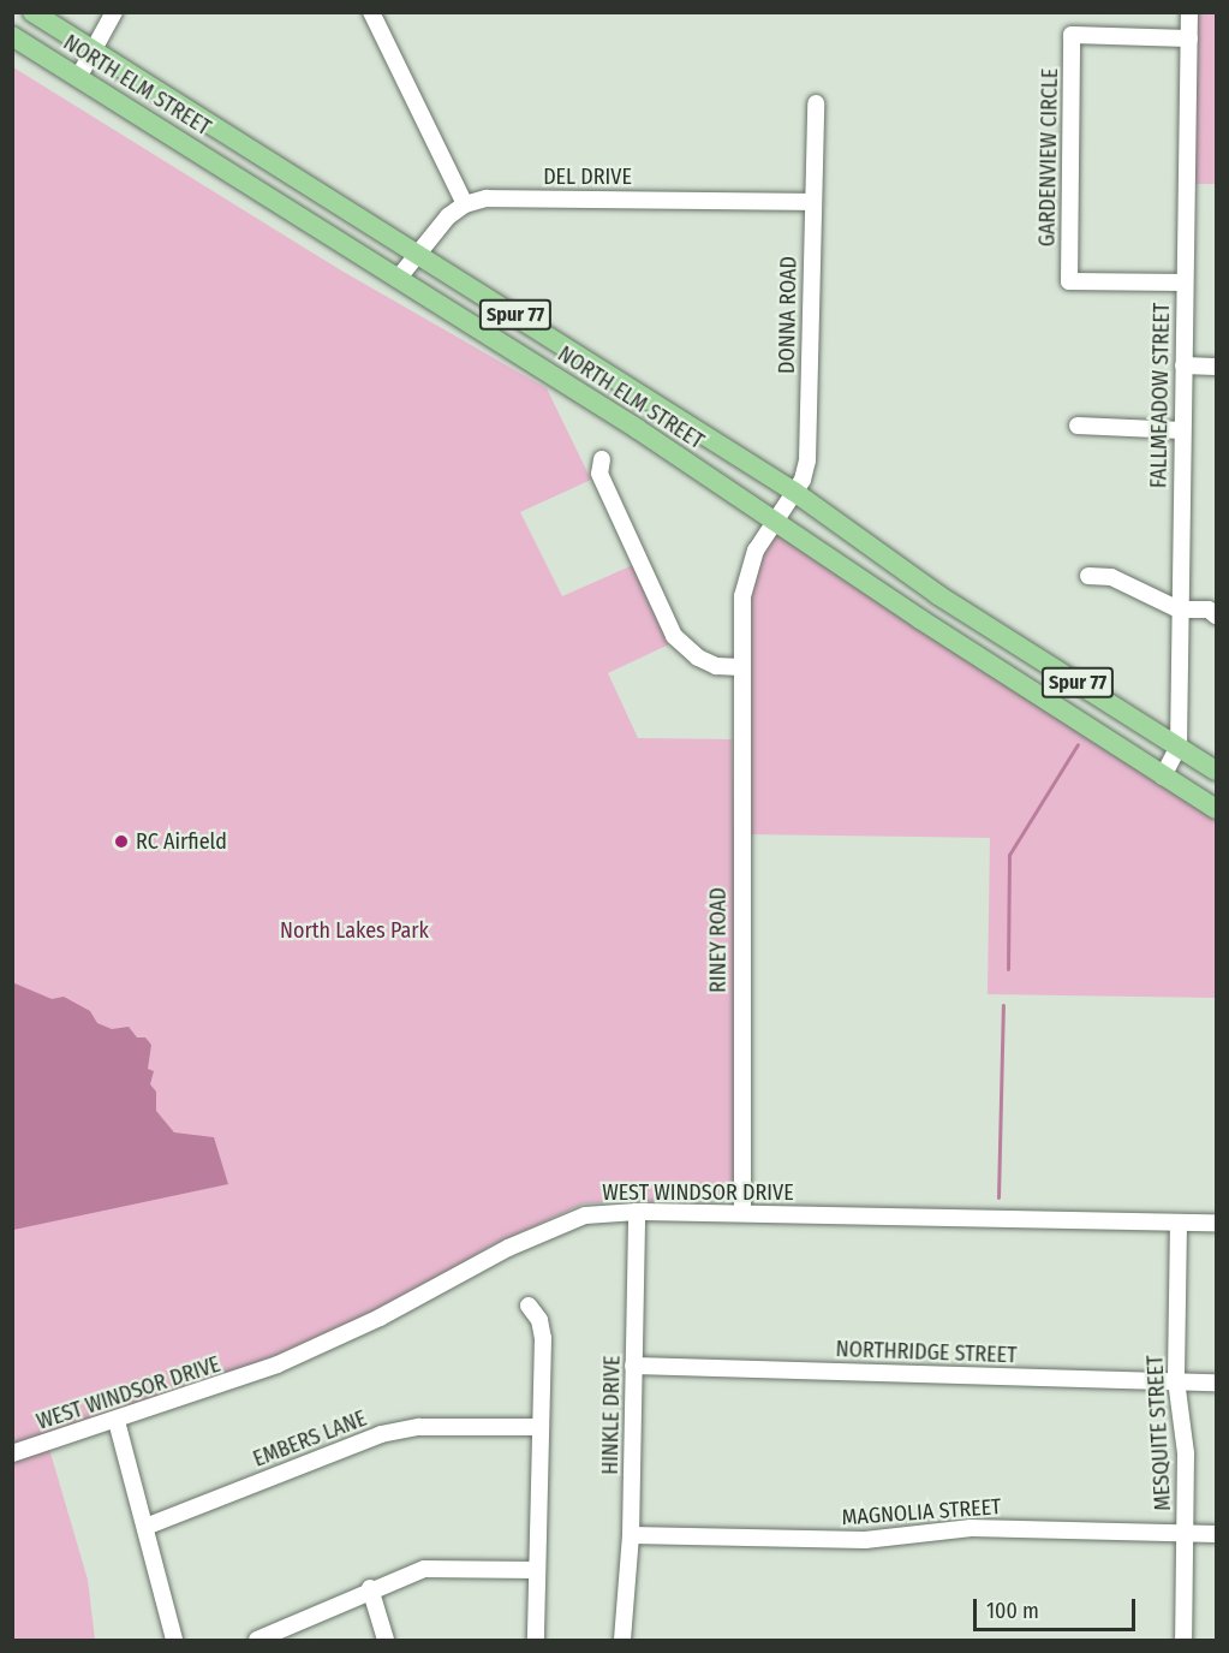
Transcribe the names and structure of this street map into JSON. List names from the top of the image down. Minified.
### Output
{"streets":{"main road":["NORTH ELM STREET","Spur 77"],"street":["GARDENVIEW CIRCLE","DEL DRIVE","DONNA ROAD","FALLMEADOW STREET","RINEY ROAD","WEST WINDSOR DRIVE","NORTHRIDGE STREET","HINKLE DRIVE","MESQUITE STREET","EMBERS LANE","MAGNOLIA STREET"]},"crossings":[["NORTH ELM STREET","DEL DRIVE"],["NORTH ELM STREET","DONNA ROAD"],["NORTH ELM STREET","FALLMEADOW STREET"],["NORTH ELM STREET","RINEY ROAD"],["GARDENVIEW CIRCLE","FALLMEADOW STREET"],["DEL DRIVE","DONNA ROAD"],["DONNA ROAD","RINEY ROAD"],["RINEY ROAD","WEST WINDSOR DRIVE"],["WEST WINDSOR DRIVE","HINKLE DRIVE"],["WEST WINDSOR DRIVE","MESQUITE STREET"],["NORTHRIDGE STREET","HINKLE DRIVE"],["NORTHRIDGE STREET","MESQUITE STREET"],["HINKLE DRIVE","MAGNOLIA STREET"],["MESQUITE STREET","MAGNOLIA STREET"]],"parks":["North Lakes Park"],"places":["RC Airfield"],"scale_bar":"100 m"}
